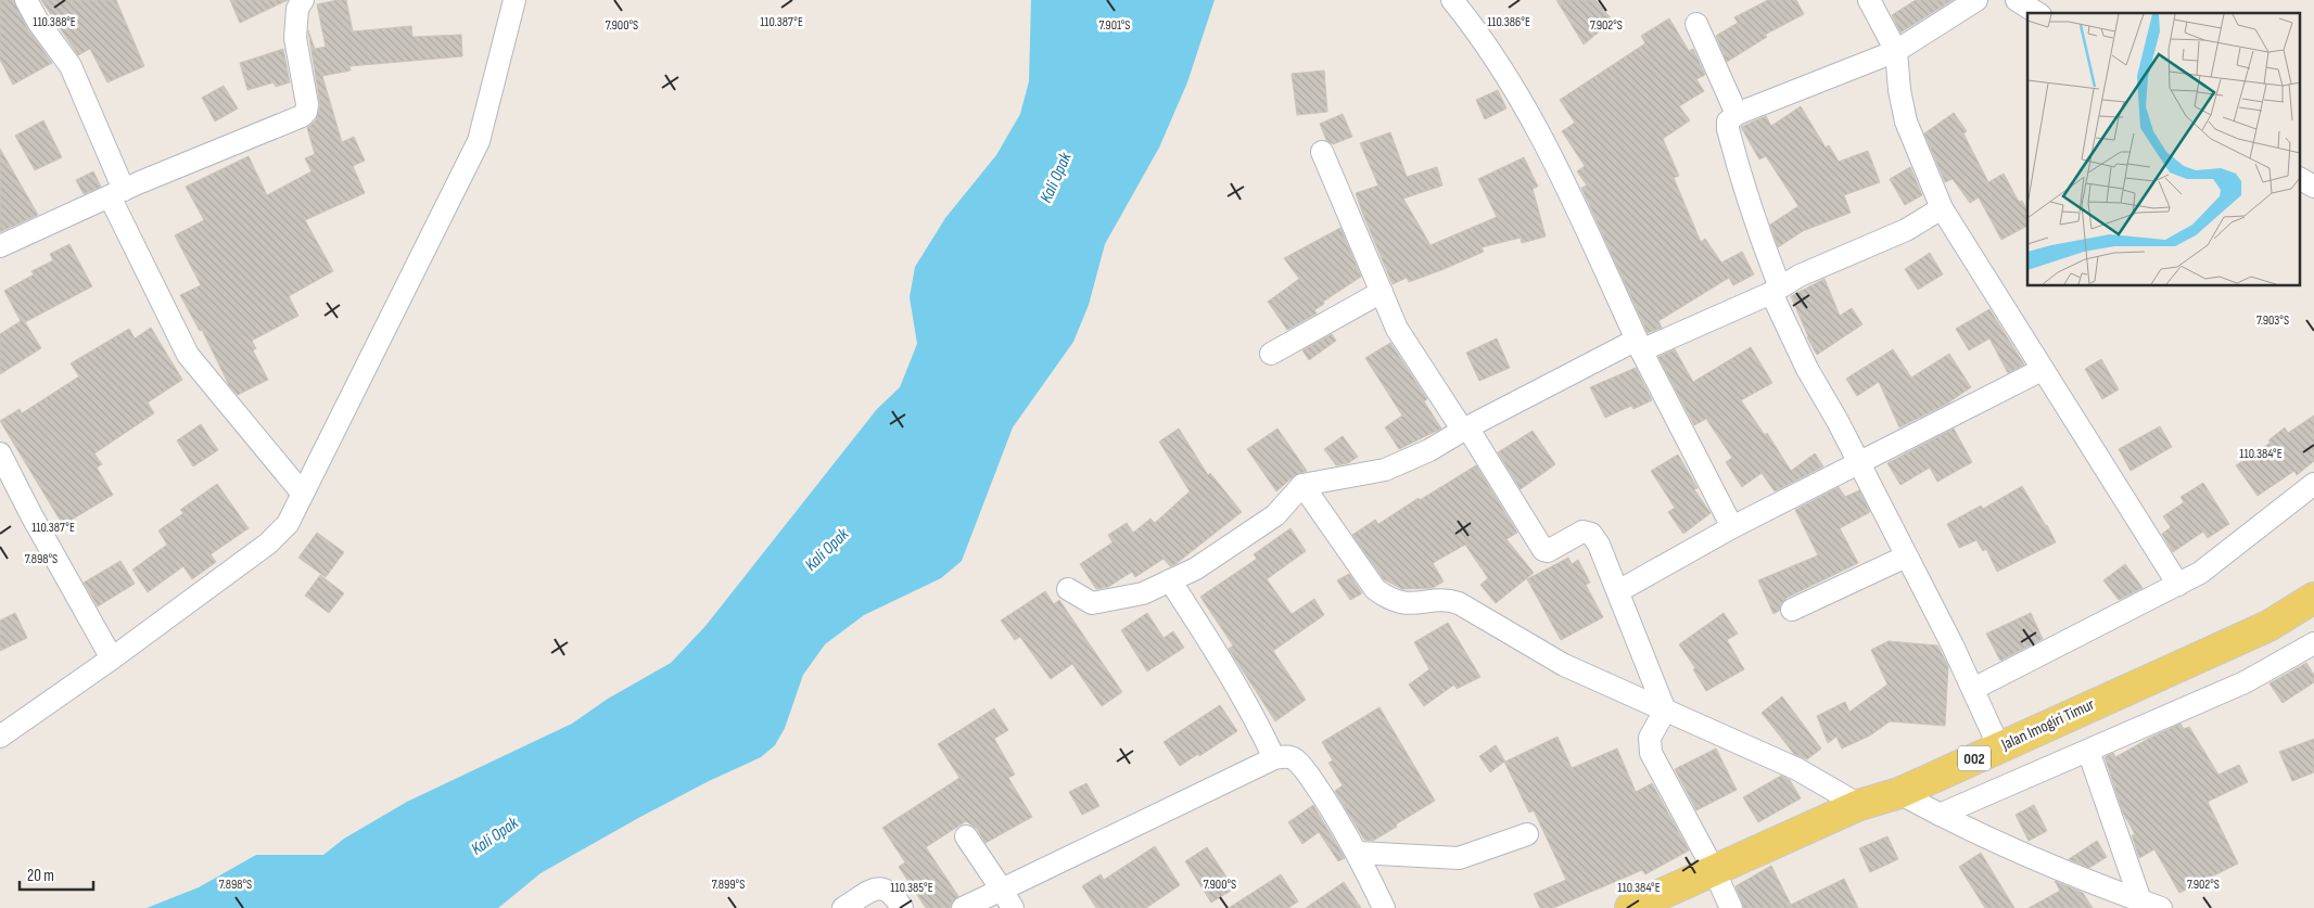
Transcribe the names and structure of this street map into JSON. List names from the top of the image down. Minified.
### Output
{"streets":{"main road":["Jalan Imogiri Timur","002"]},"water":["Kali Opak"],"scale_bar":"20 m","coordinates":["110.388°E","110.387°E","110.386°E","7.900°S","7.901°S","7.902°S","7.903°S","110.384°E","7.898°S","7.899°S","110.385°E"]}
